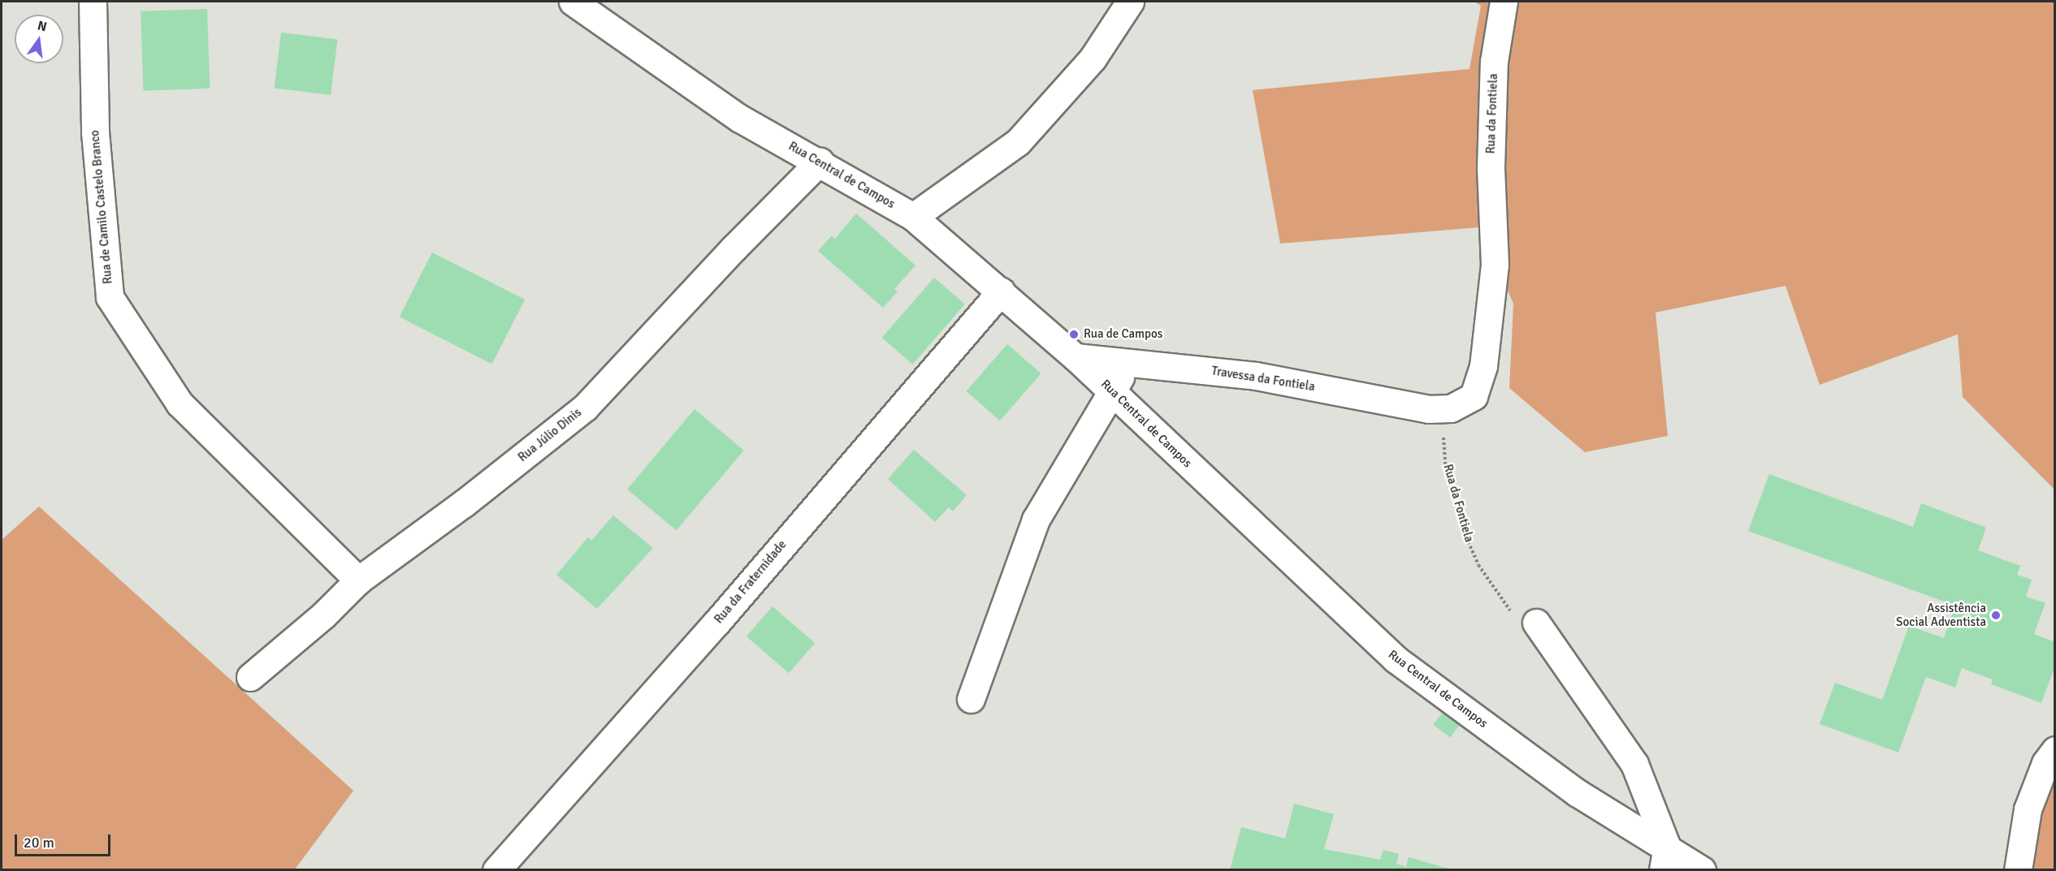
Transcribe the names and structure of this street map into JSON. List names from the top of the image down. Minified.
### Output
{"streets":{"street":["Rua da Fontiela","Rua Central de Campos","Rua de Camilo Castelo Branco","Travessa da Fontiela","Rua Júlio Dinis","Rua da Fraternidade"]},"crossings":[["Rua da Fontiela","Travessa da Fontiela"],["Rua Central de Campos","Travessa da Fontiela"],["Rua Central de Campos","Rua Júlio Dinis"],["Rua Central de Campos","Rua da Fraternidade"],["Rua de Camilo Castelo Branco","Rua Júlio Dinis"]],"places":["Rua de Campos","Assistência Social Adventista"],"scale_bar":"20 m","north":"top"}
